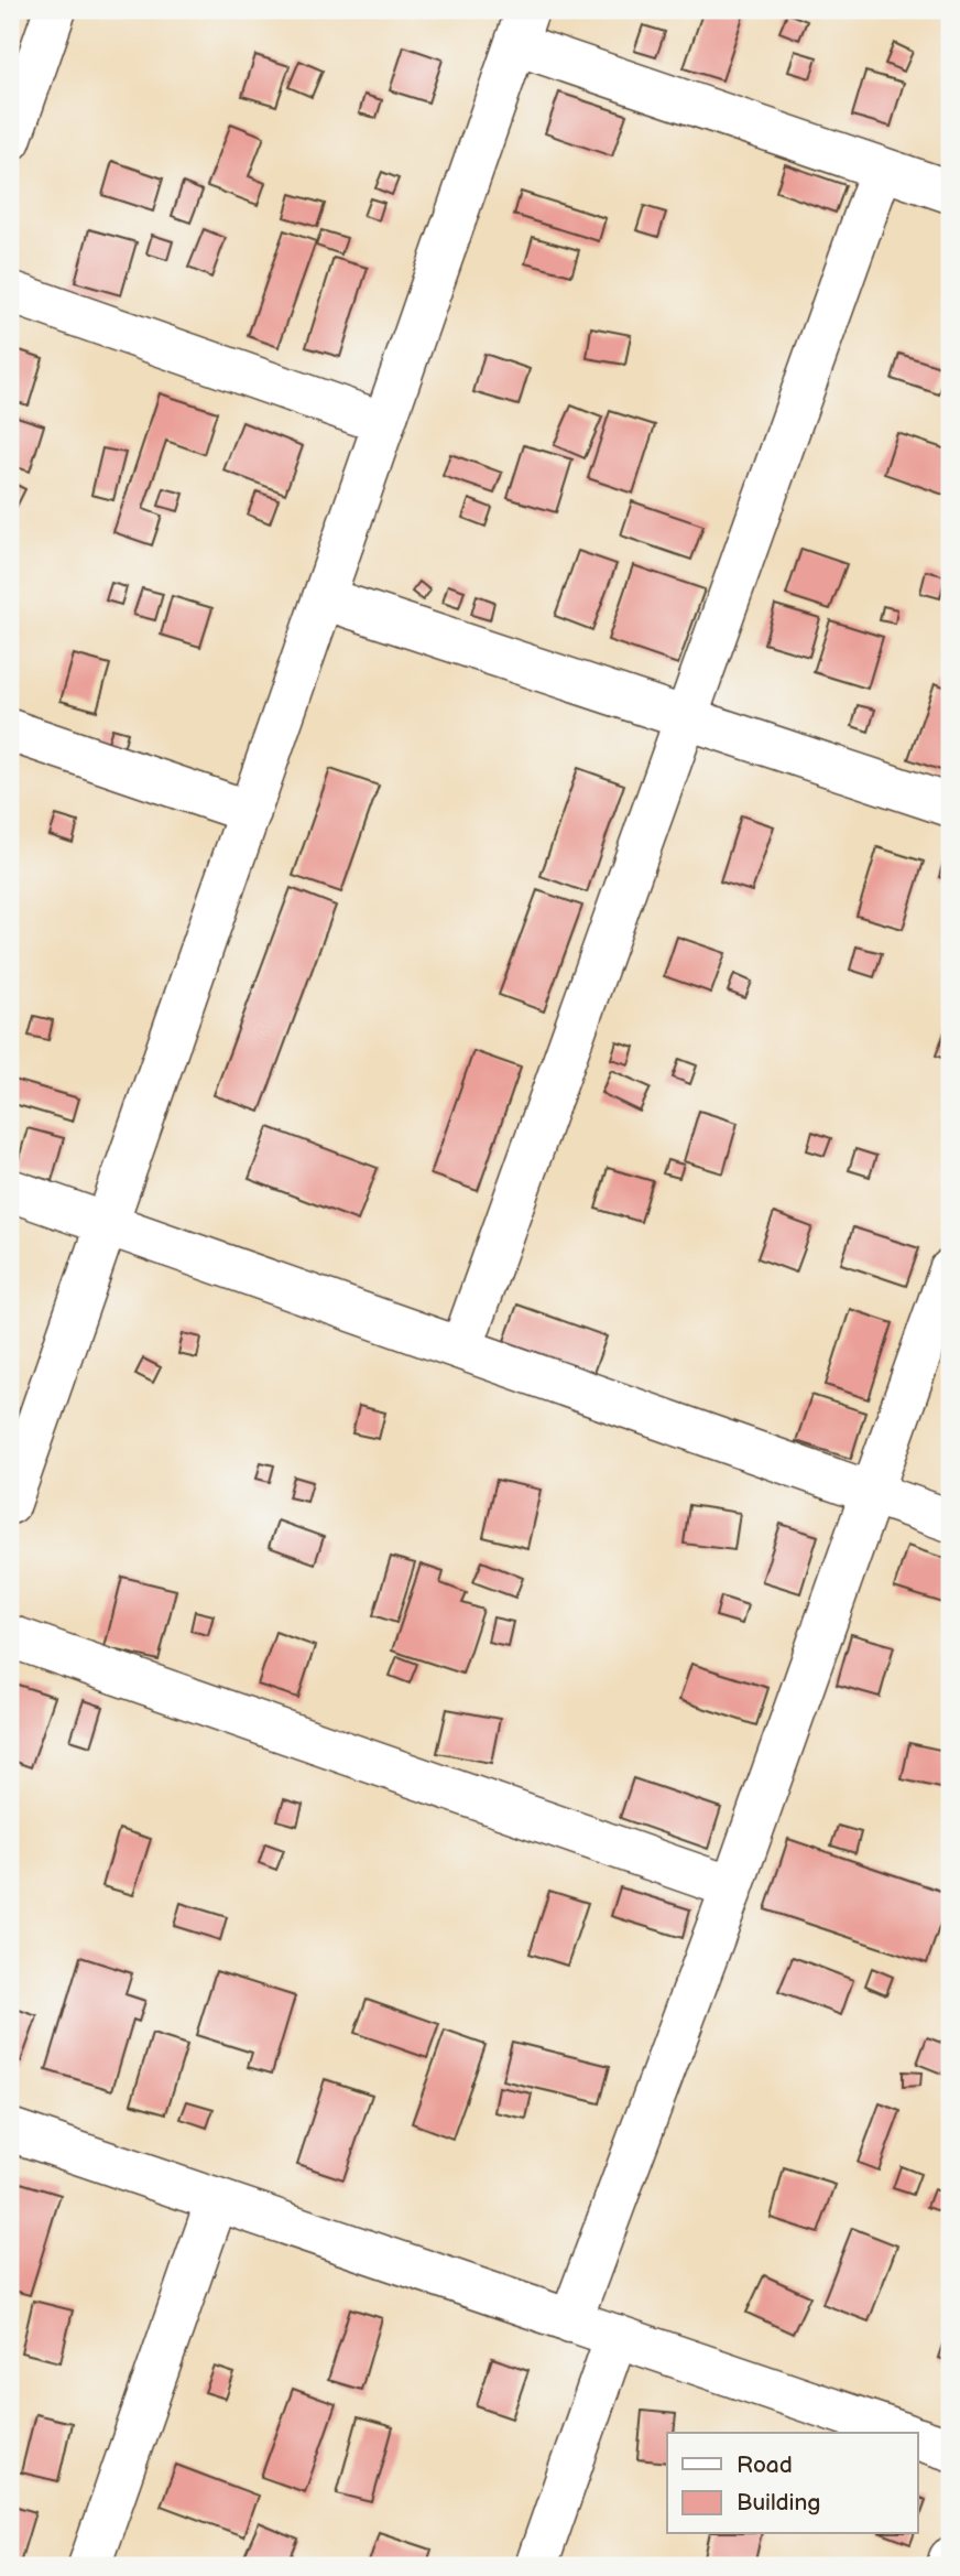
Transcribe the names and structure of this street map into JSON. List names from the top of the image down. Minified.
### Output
{"legend":["Road","Building"]}
